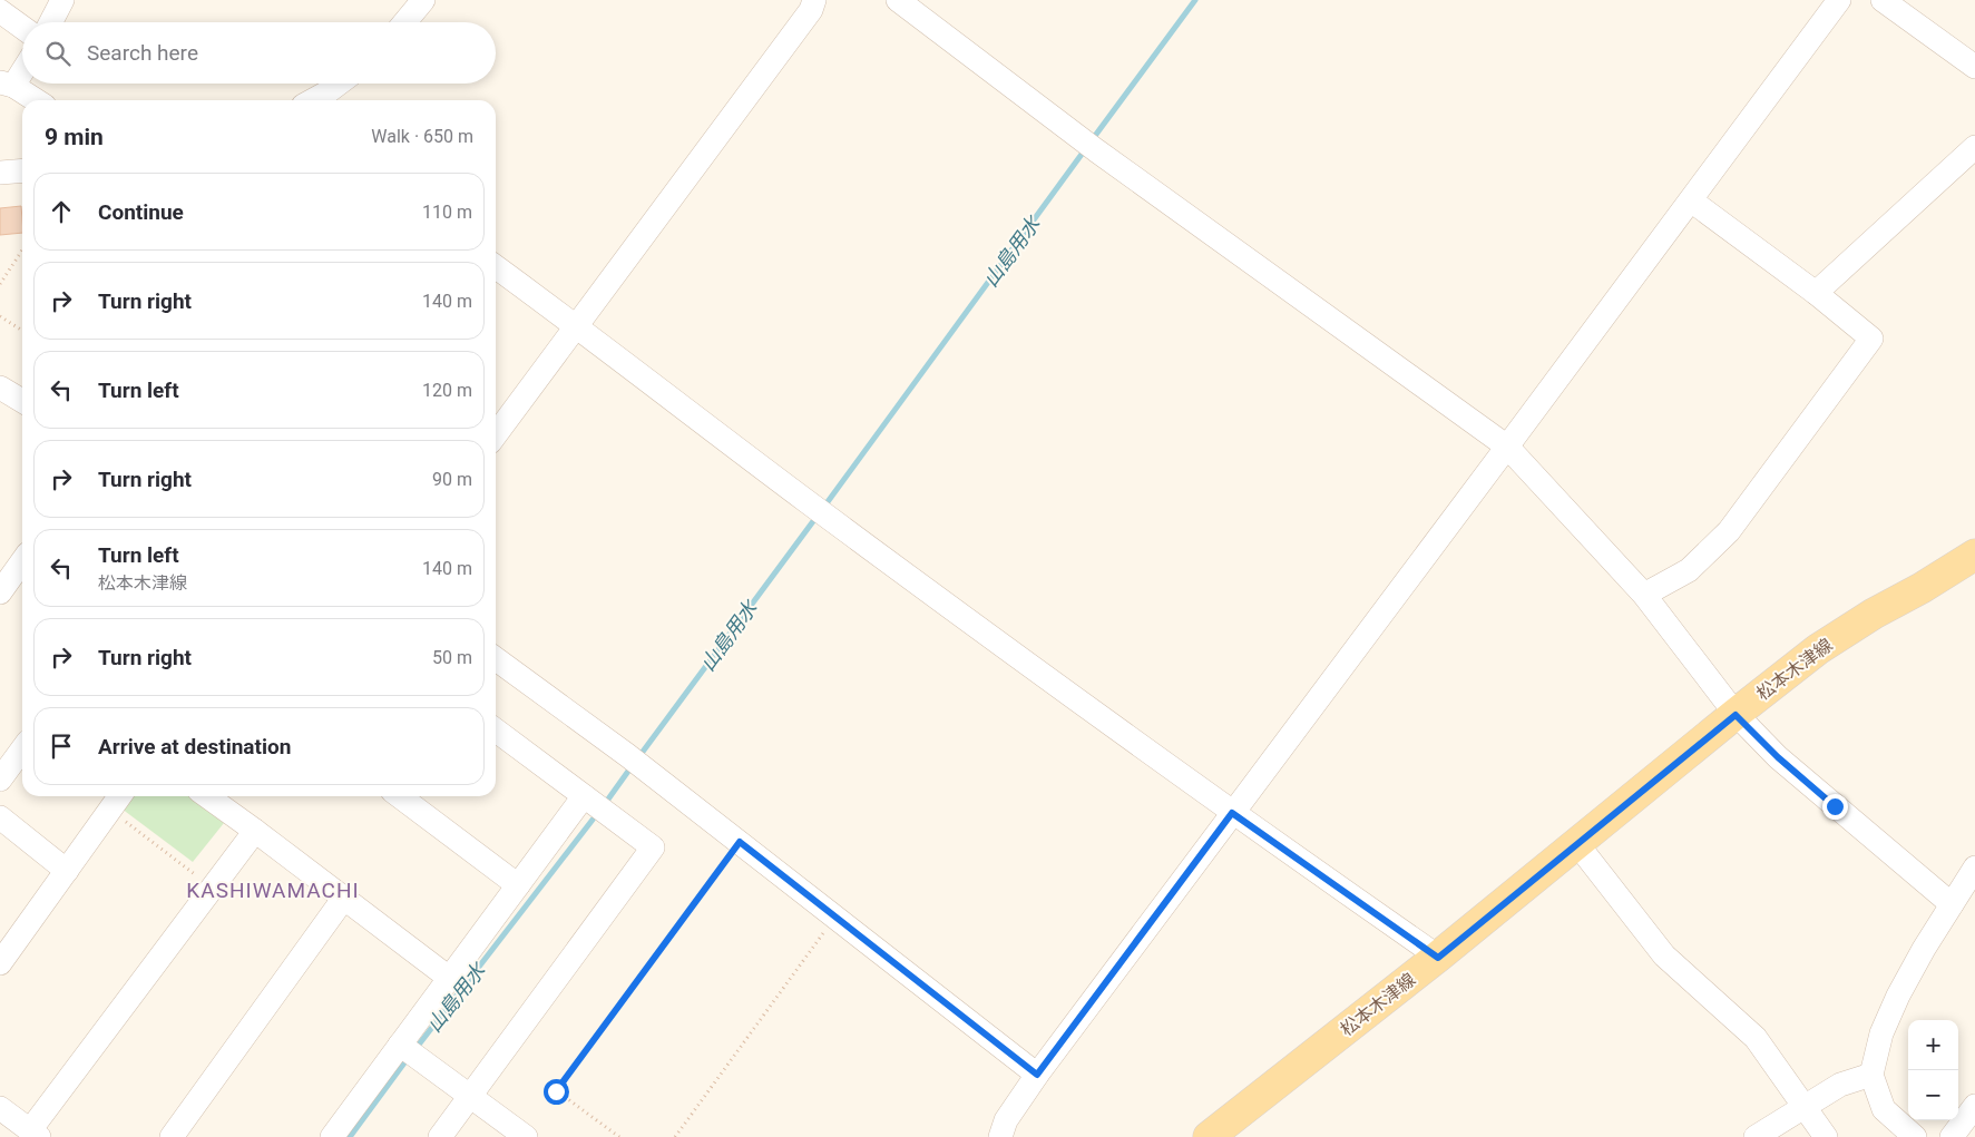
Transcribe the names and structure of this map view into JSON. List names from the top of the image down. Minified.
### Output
{"streets":{"main road":["松本木津線"]},"districts":["KASHIWAMACHI"],"water":["山島用水"],"page":{"search":"Search here","heading":["9 min","Walk · 650 m"],"list":[["Continue","110 m"],["Turn right","140 m"],["Turn left","120 m"],["Turn right","90 m"],["Turn left","松本木津線","140 m"],["Turn right","50 m"],"Arrive at destination"],"map_buttons":["+","−"]}}
